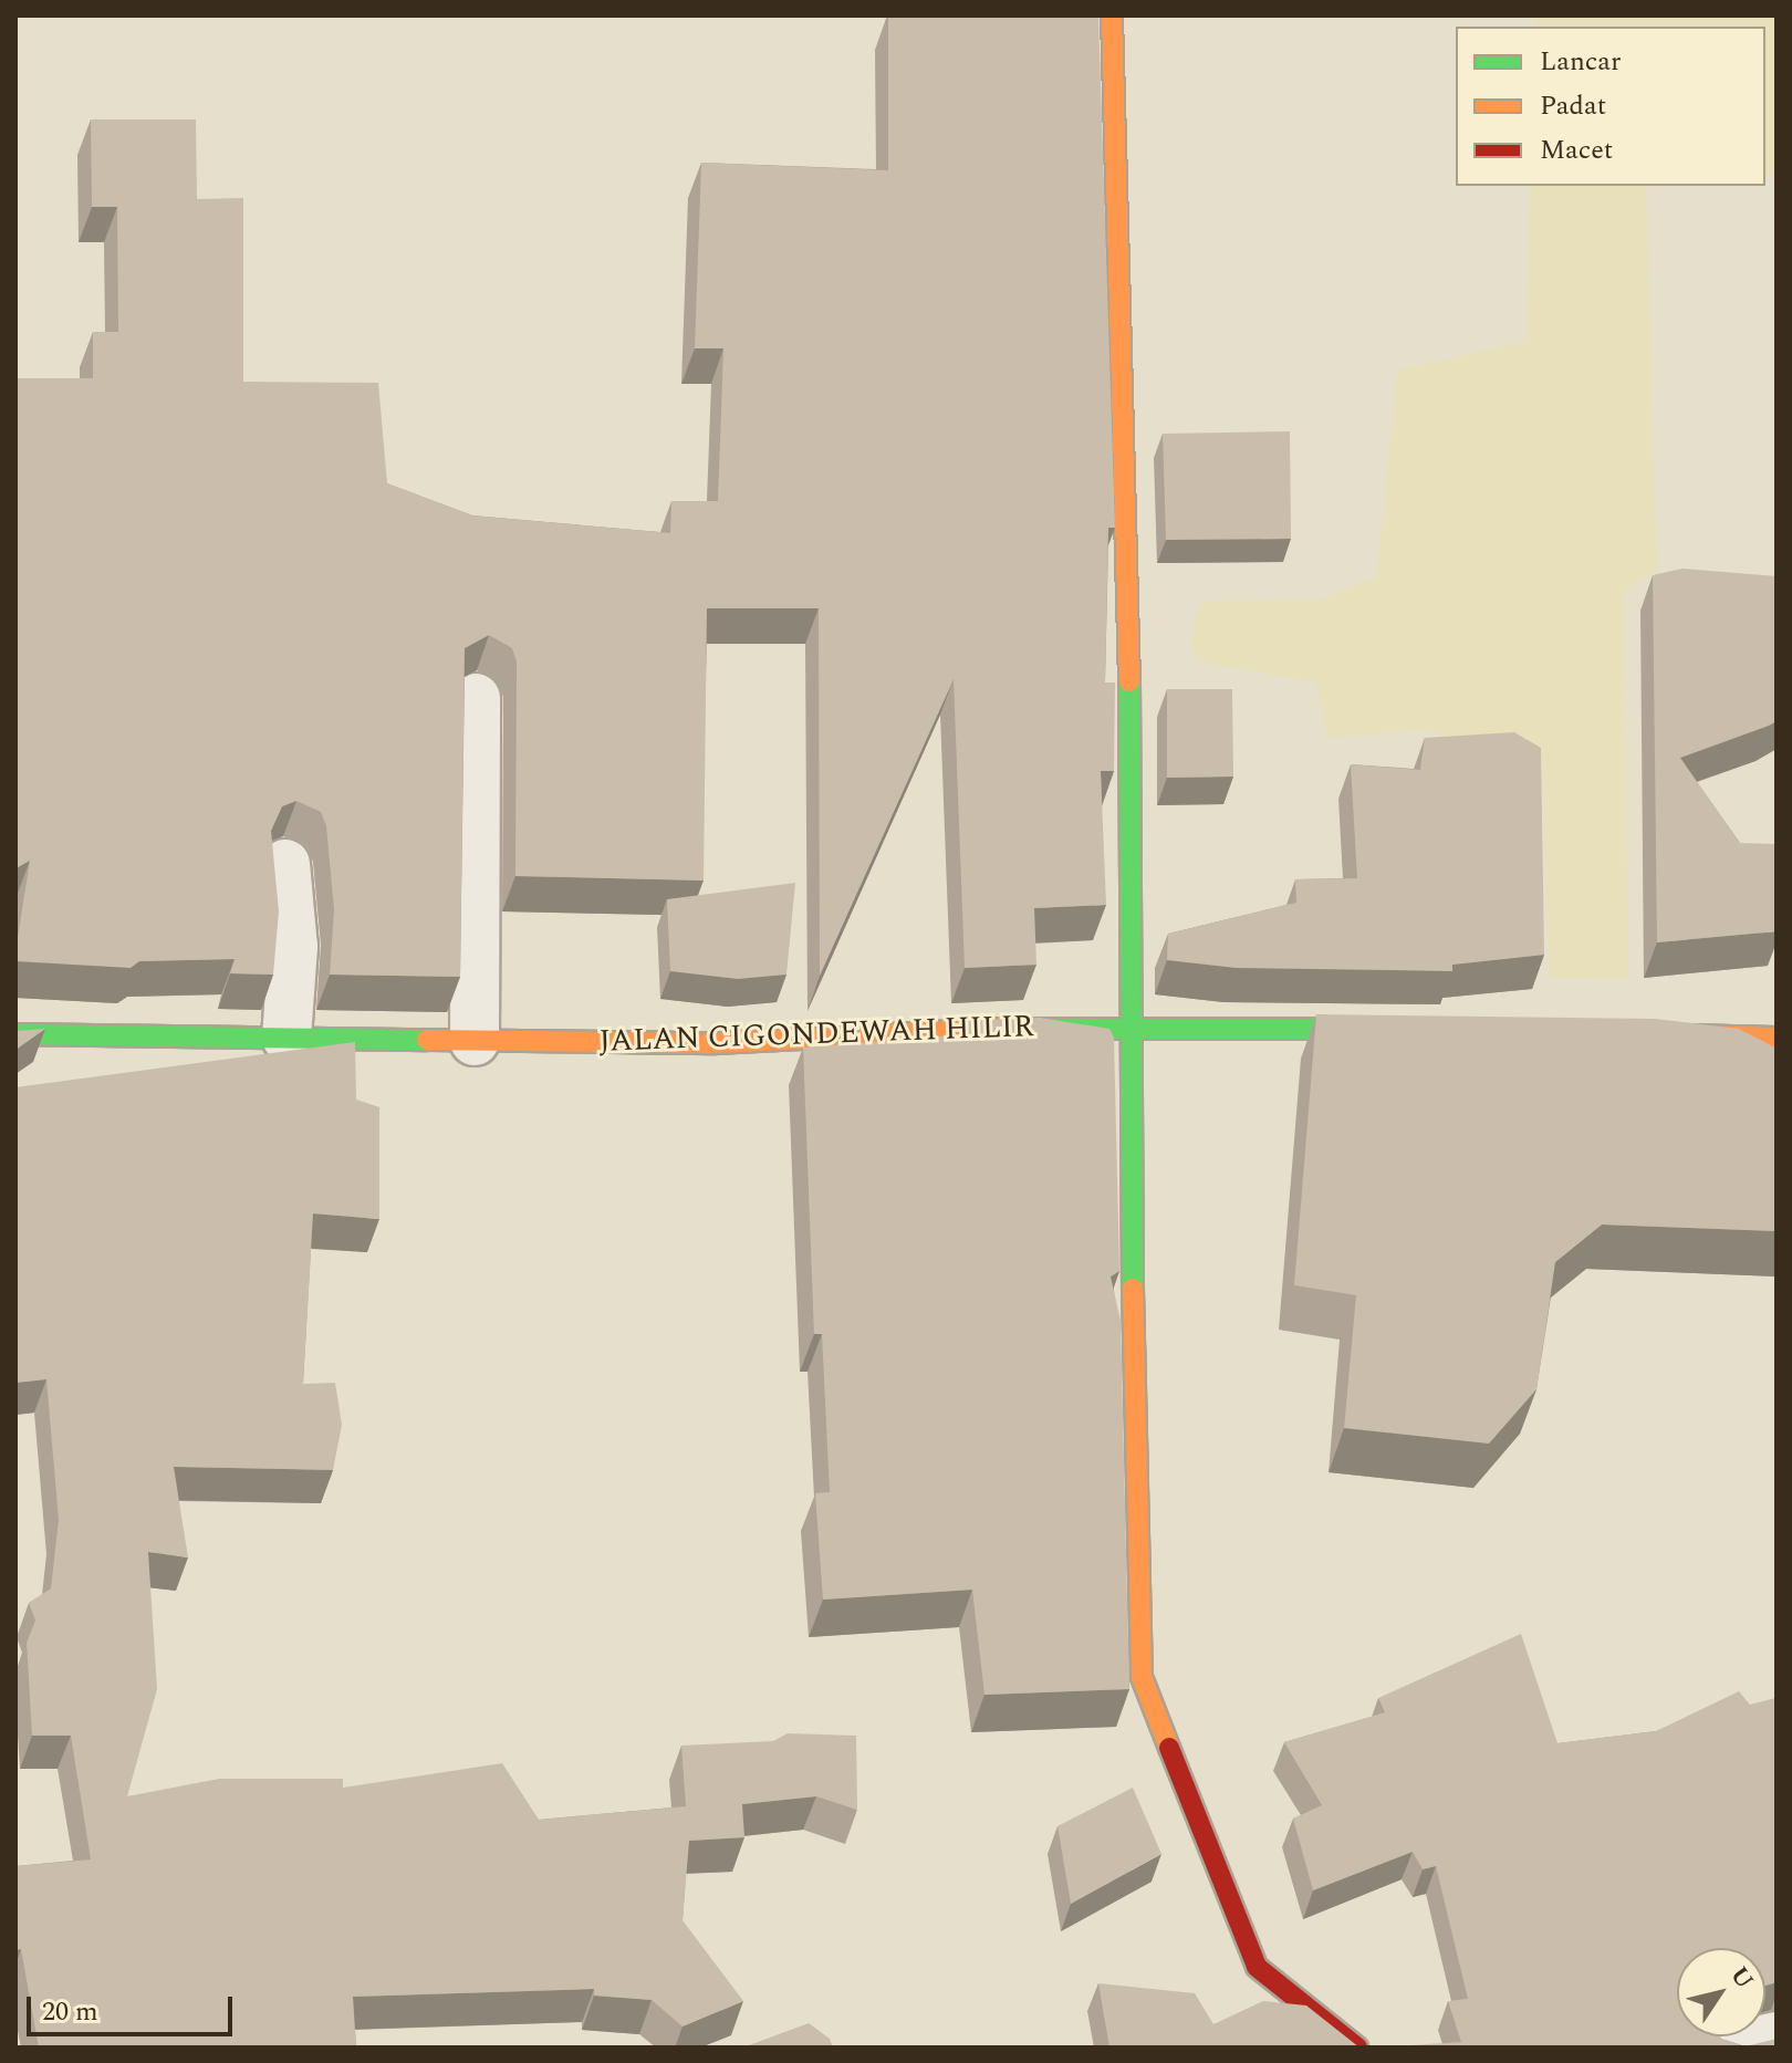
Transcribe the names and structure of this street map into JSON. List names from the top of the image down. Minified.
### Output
{"streets":{"street":["JALAN CIGONDEWAH HILIR"]},"legend":["Lancar","Padat","Macet"],"scale_bar":"20 m","north":"top right"}
